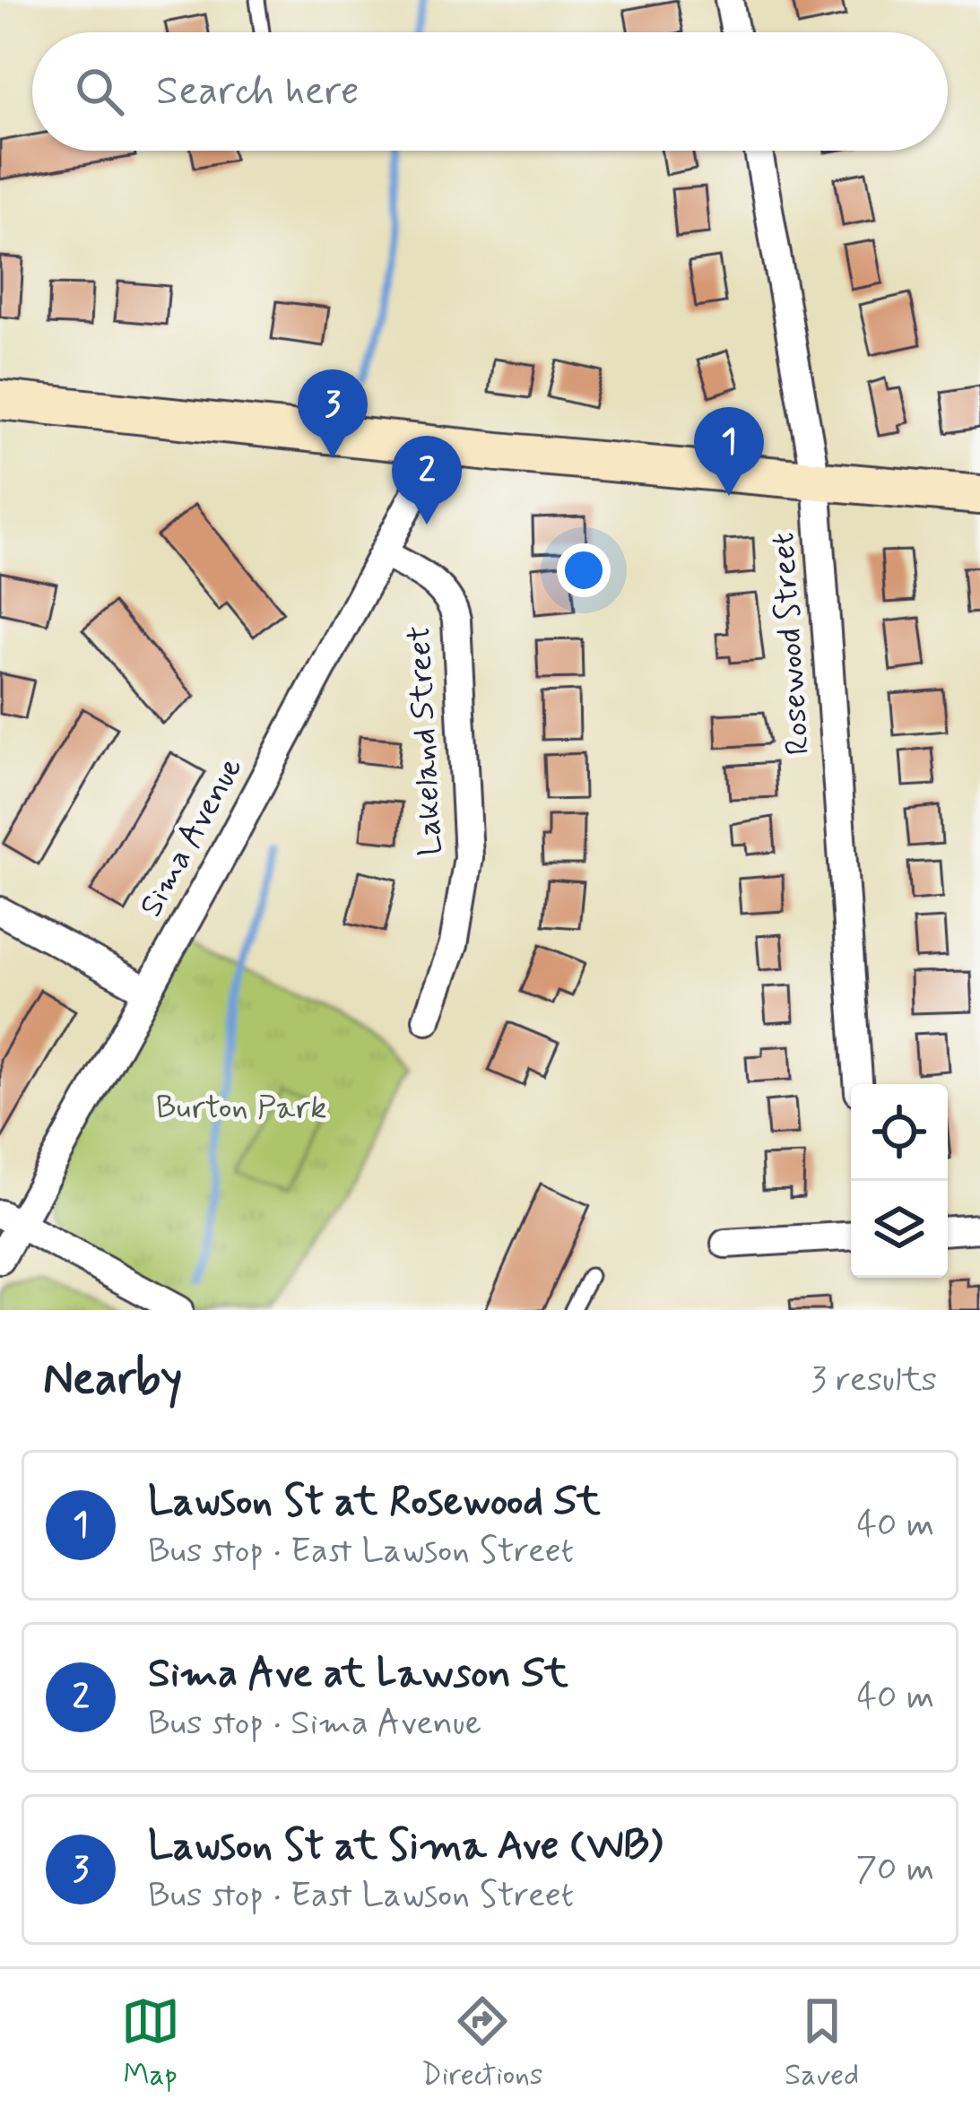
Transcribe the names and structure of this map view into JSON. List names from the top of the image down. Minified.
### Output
{"streets":{"street":["Rosewood Street","Lakeland Street","Sima Avenue"]},"crossings":[["Lakeland Street","Sima Avenue"]],"parks":["Burton Park"],"page":{"search":"Search here","pins":["3","1","2"],"heading":["Nearby","3 results"],"list":[{"mark":"1","name":"Lawson St at Rosewood St","note":"Bus stop · East Lawson Street","value":"40 m"},{"mark":"2","name":"Sima Ave at Lawson St","note":"Bus stop · Sima Avenue","value":"40 m"},{"mark":"3","name":"Lawson St at Sima Ave (WB)","note":"Bus stop · East Lawson Street","value":"70 m"}],"nav":["Map","Directions","Saved"]}}
